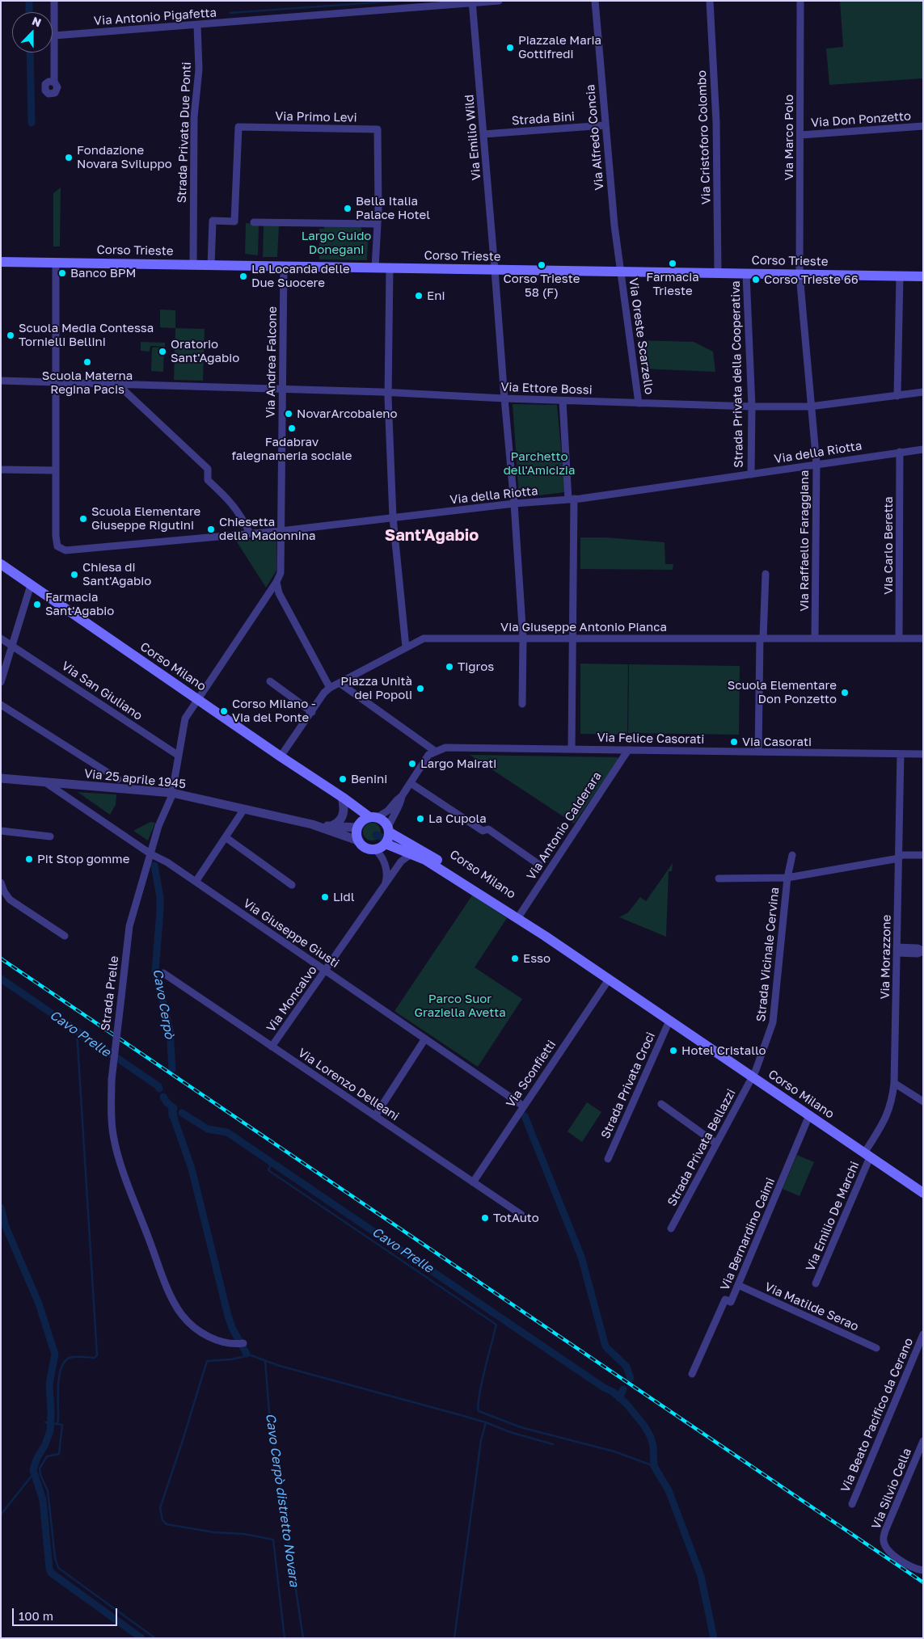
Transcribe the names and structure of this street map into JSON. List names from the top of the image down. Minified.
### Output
{"streets":{"main road":["Corso Trieste","Corso Milano"],"street":["Via Antonio Pigafetta","Via Primo Levi","Strada Bini","Via Don Ponzetto","Strada Privata Due Ponti","Via Emilio Wild","Via Alfredo Concia","Via Cristoforo Colombo","Via Marco Polo","Via Oreste Scarzello","Via Andrea Falcone","Strada Privata della Cooperativa","Via Ettore Bossi","Via della Riotta","Via Raffaello Faraggiana","Via Carlo Beretta","Via Giuseppe Antonio Pianca","Via San Giuliano","Via Felice Casorati","Via 25 aprile 1945","Via Antonio Calderara","Via Giuseppe Giusti","Strada Vicinale Cervina","Via Morazzone","Strada Prelle","Via Moncalvo","Via Sconfietti","Via Lorenzo Delleani","Strada Privata Croci","Strada Privata Bellazzi","Via Emilio De Marchi","Via Bernardino Caimi","Via Matilde Serao","Via Beato Pacifico da Cerano","Via Silvio Cella"]},"crossings":[["Via Antonio Pigafetta","Strada Privata Due Ponti"],["Via Antonio Pigafetta","Via Emilio Wild"],["Via Primo Levi","Corso Trieste"],["Strada Bini","Via Emilio Wild"],["Strada Bini","Via Alfredo Concia"],["Via Don Ponzetto","Via Marco Polo"],["Strada Privata Due Ponti","Corso Trieste"],["Via Emilio Wild","Corso Trieste"],["Via Emilio Wild","Via Ettore Bossi"],["Via Emilio Wild","Via della Riotta"],["Via Emilio Wild","Via Giuseppe Antonio Pianca"],["Via Alfredo Concia","Corso Trieste"],["Via Alfredo Concia","Via Oreste Scarzello"],["Via Cristoforo Colombo","Corso Trieste"],["Via Marco Polo","Corso Trieste"],["Via Marco Polo","Via Raffaello Faraggiana"],["Corso Trieste","Via Oreste Scarzello"],["Corso Trieste","Via Andrea Falcone"],["Corso Trieste","Strada Privata della Cooperativa"],["Corso Trieste","Via Raffaello Faraggiana"],["Via Oreste Scarzello","Via Ettore Bossi"],["Via Andrea Falcone","Via Ettore Bossi"],["Via Andrea Falcone","Via della Riotta"],["Via Andrea Falcone","Strada Prelle"],["Strada Privata della Cooperativa","Via Ettore Bossi"],["Strada Privata della Cooperativa","Via della Riotta"],["Via Ettore Bossi","Via Raffaello Faraggiana"],["Via della Riotta","Via Raffaello Faraggiana"],["Via della Riotta","Via Carlo Beretta"],["Via Raffaello Faraggiana","Via Giuseppe Antonio Pianca"],["Via Carlo Beretta","Via Giuseppe Antonio Pianca"],["Corso Milano","Via Antonio Calderara"],["Corso Milano","Strada Vicinale Cervina"],["Corso Milano","Via Morazzone"],["Corso Milano","Strada Prelle"],["Corso Milano","Via Moncalvo"],["Corso Milano","Via Sconfietti"],["Corso Milano","Strada Privata Croci"],["Corso Milano","Strada Privata Bellazzi"],["Corso Milano","Via Emilio De Marchi"],["Corso Milano","Via Bernardino Caimi"],["Via San Giuliano","Strada Prelle"],["Via Felice Casorati","Via Antonio Calderara"],["Via Felice Casorati","Via Morazzone"],["Via 25 aprile 1945","Via Giuseppe Giusti"],["Via 25 aprile 1945","Strada Prelle"],["Via Giuseppe Giusti","Strada Prelle"],["Via Giuseppe Giusti","Via Moncalvo"],["Via Giuseppe Giusti","Via Sconfietti"],["Strada Vicinale Cervina","Strada Privata Bellazzi"],["Via Morazzone","Via Emilio De Marchi"],["Via Moncalvo","Via Lorenzo Delleani"],["Via Sconfietti","Via Lorenzo Delleani"],["Via Bernardino Caimi","Via Matilde Serao"]],"districts":["Sant'Agabio"],"water":["Cavo Cerpò","Cavo Prelle","Cavo Cerpò distretto Novara"],"parks":["Largo Guido Donegani","Parchetto dell'Amicizia","Parco Suor Graziella Avetta"],"places":["Piazzale Maria Gottifredi","Fondazione Novara Sviluppo","Bella Italia Palace Hotel","Farmacia Trieste","Corso Trieste 58 (F)","Banco BPM","La Locanda delle Due Suocere","Corso Trieste 66","Eni","Scuola Media Contessa Tornielli Bellini","Oratorio Sant'Agabio","Scuola Materna Regina Pacis","NovarArcobaleno","Fadabrav falegnameria sociale","Scuola Elementare Giuseppe Rigutini","Chiesetta della Madonnina","Chiesa di Sant'Agabio","Farmacia Sant'Agabio","Tigros","Piazza Unità dei Popoli","Scuola Elementare Don Ponzetto","Corso Milano - Via del Ponte","Via Casorati","Largo Mairati","Benini","La Cupola","Pit Stop gomme","Lidl","Esso","Hotel Cristallo","TotAuto"],"scale_bar":"100 m","north":"top"}
